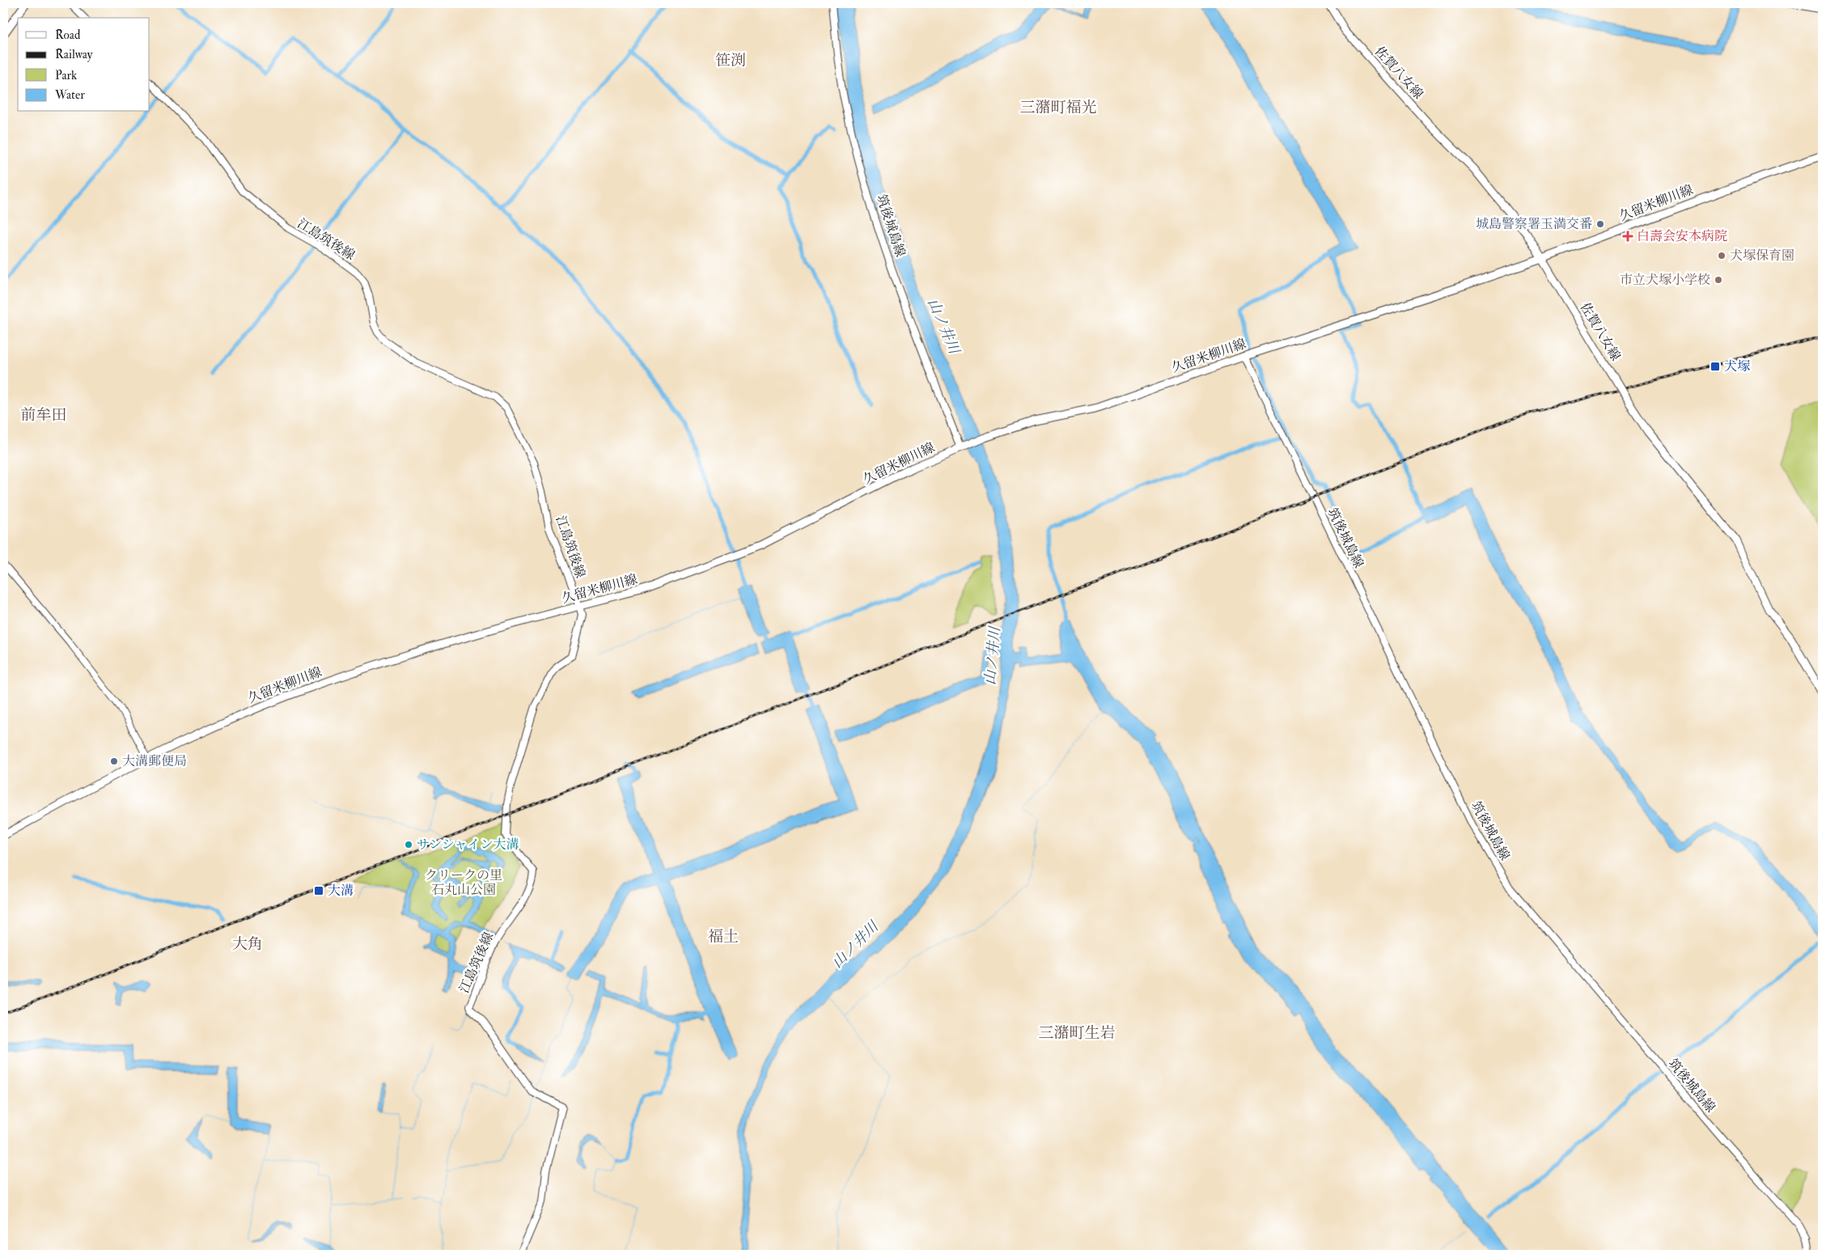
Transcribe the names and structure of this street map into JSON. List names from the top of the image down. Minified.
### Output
{"streets":{"main road":["佐賀八女線","久留米柳川線","筑後城島線","江島筑後線"]},"crossings":[["佐賀八女線","久留米柳川線"],["久留米柳川線","筑後城島線"],["久留米柳川線","江島筑後線"]],"districts":["笹渕","三潴町福光","前牟田","福土","大角","三潴町生岩"],"water":["山ノ井川"],"parks":["クリークの里 石丸山公園"],"places":{"other":["城島警察署玉満交番","犬塚保育園","市立犬塚小学校","大溝郵便局","サンシャイン大溝"],"health":["白壽会安本病院"],"transit":["犬塚","大溝"]},"legend":["Road","Railway","Park","Water"]}
